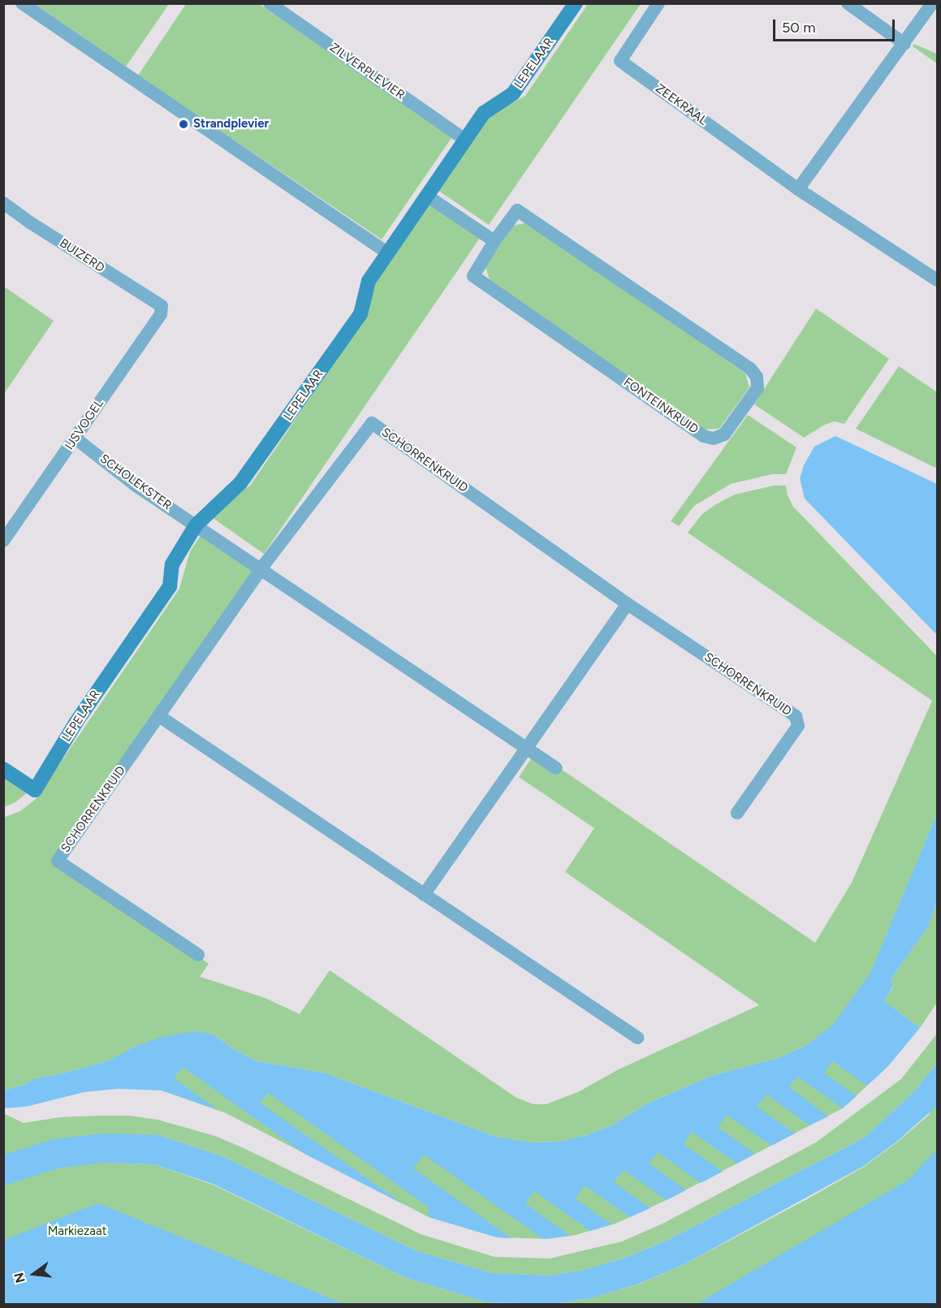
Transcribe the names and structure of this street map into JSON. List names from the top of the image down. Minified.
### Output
{"streets":{"street":["LEPELAAR","ZILVERPLEVIER","ZEEKRAAL","BUIZERD","FONTEINKRUID","IJSVOGEL","SCHORRENKRUID","SCHOLEKSTER"]},"crossings":[["LEPELAAR","ZILVERPLEVIER"],["LEPELAAR","SCHOLEKSTER"],["BUIZERD","IJSVOGEL"],["IJSVOGEL","SCHOLEKSTER"]],"parks":["Markiezaat"],"places":["Strandplevier"],"scale_bar":"50 m","north":"left"}
